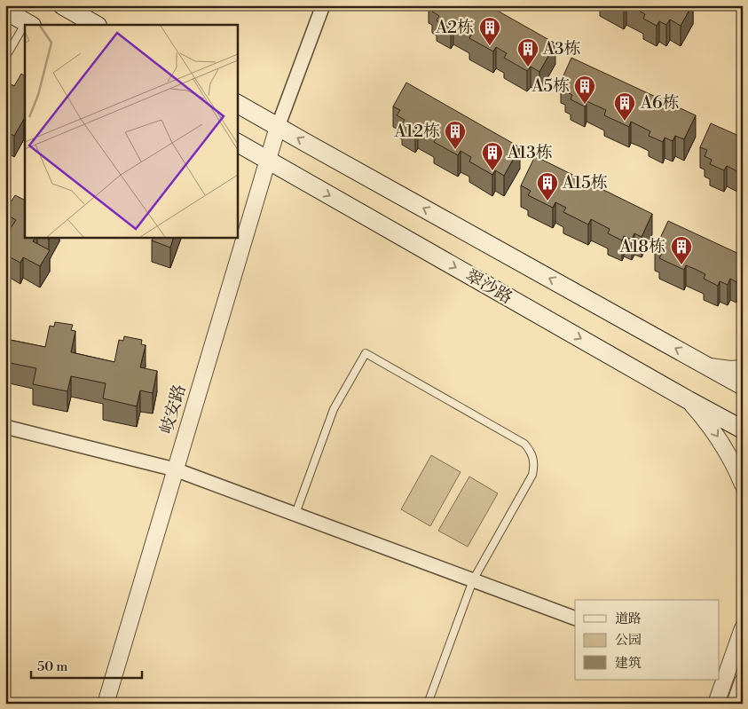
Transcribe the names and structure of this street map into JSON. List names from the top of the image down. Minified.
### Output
{"streets":{"main road":["翠沙路"],"street":["岐安路"]},"crossings":[["翠沙路","岐安路"]],"places":{"building":["A2栋","A3栋","A5栋","A6栋","A12栋","A13栋","A15栋","A18栋"]},"legend":["道路","公园","建筑"],"scale_bar":"50 m"}
